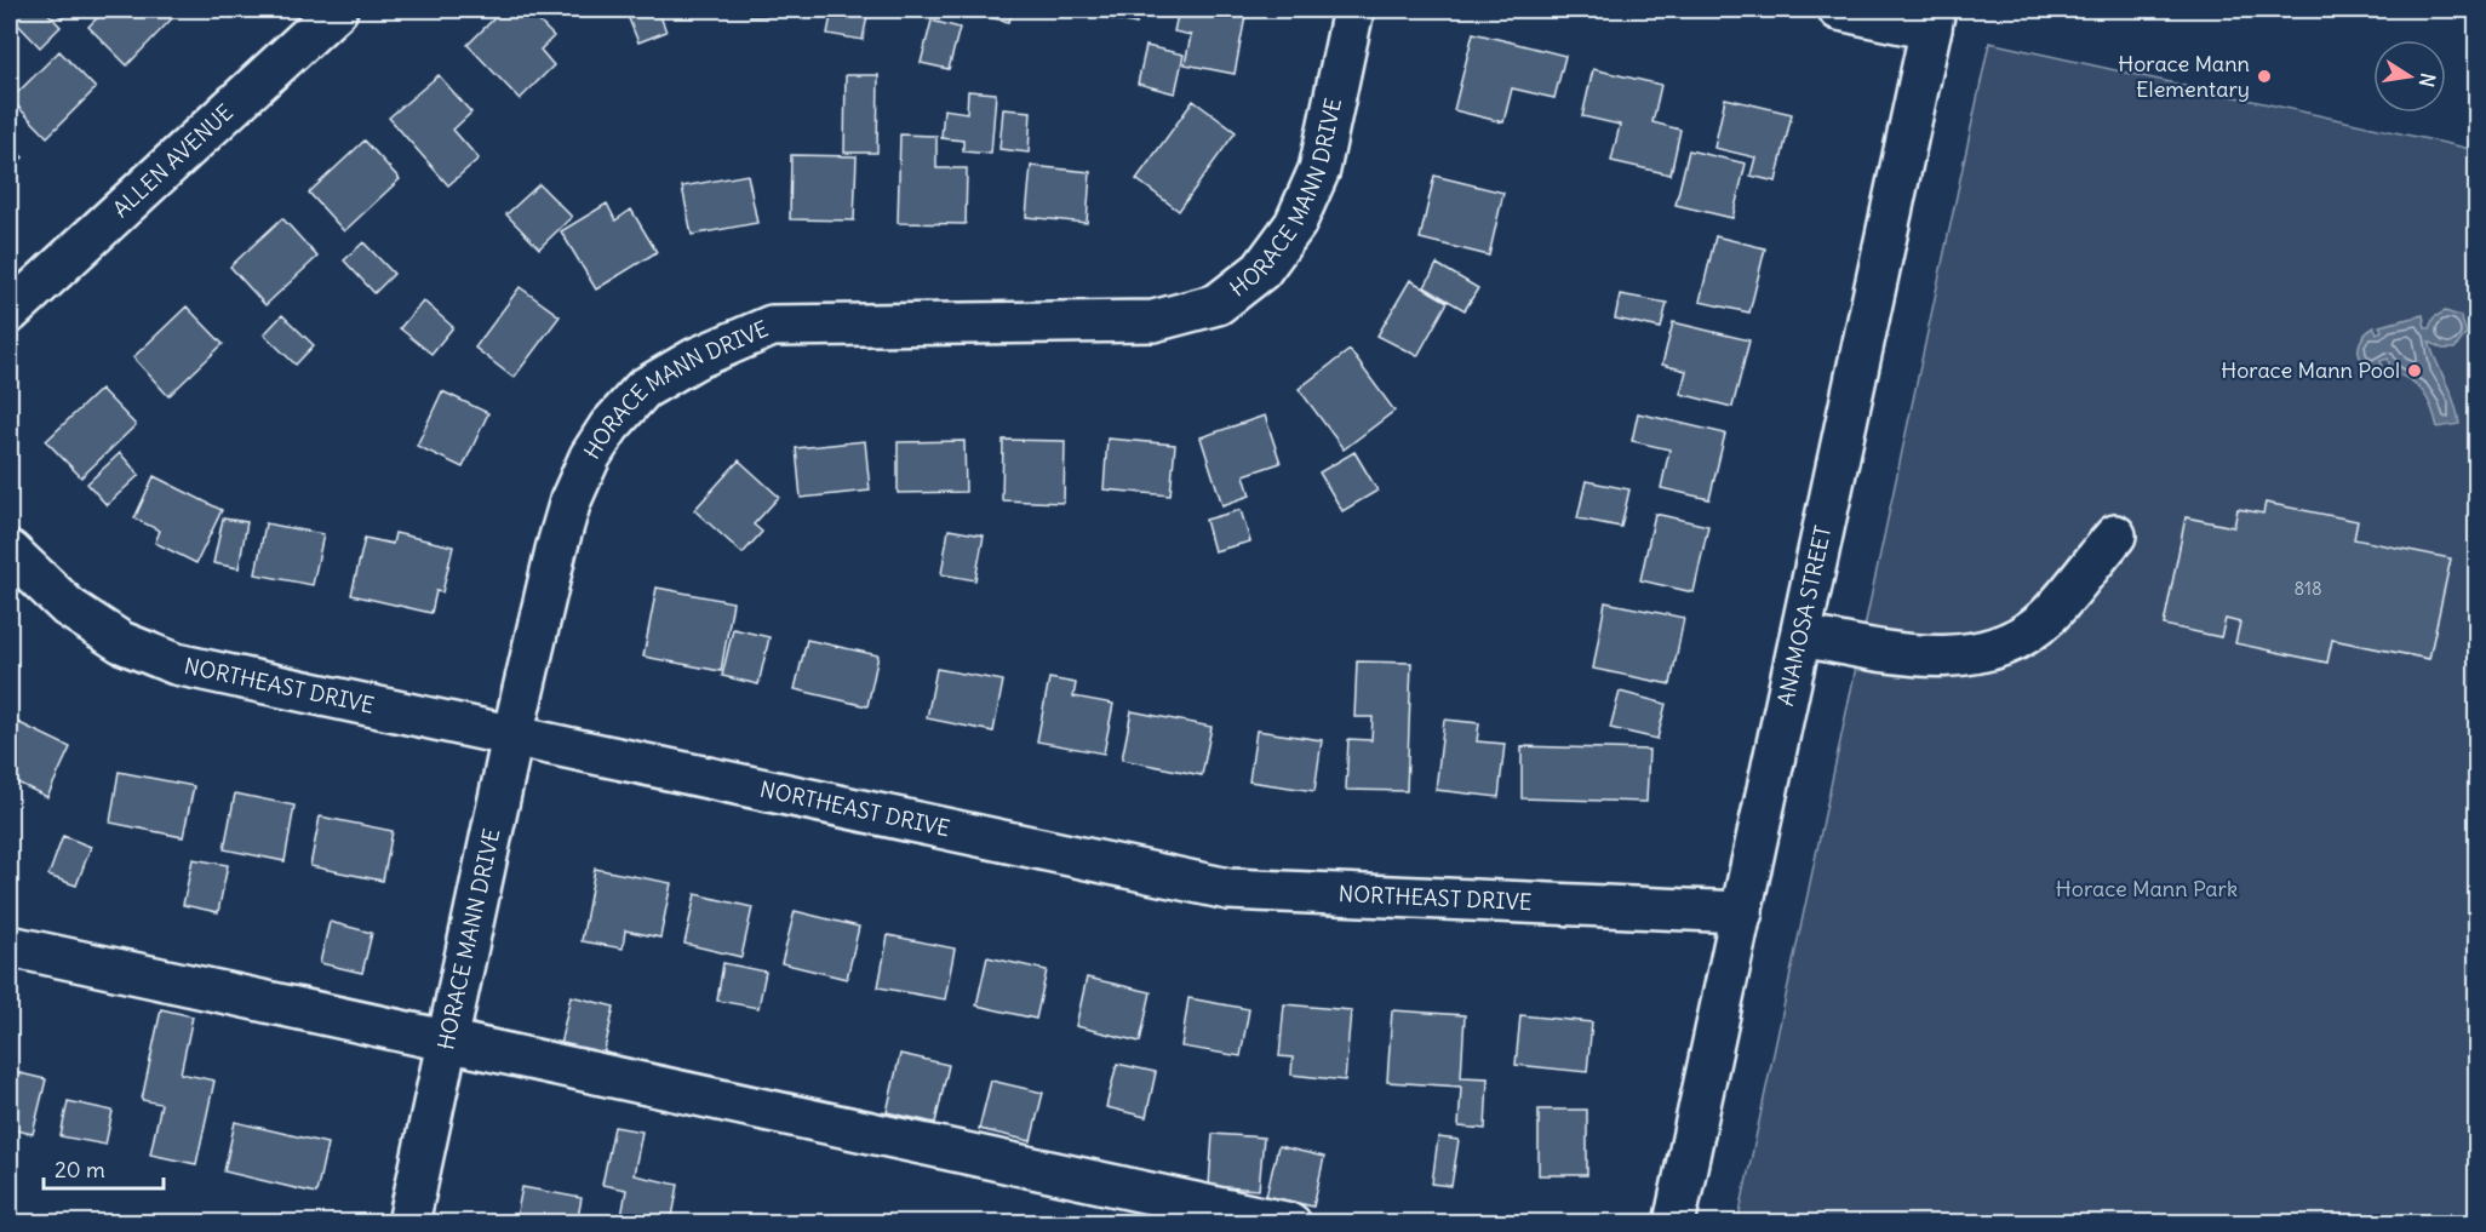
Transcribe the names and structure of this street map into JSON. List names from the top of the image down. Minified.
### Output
{"streets":{"street":["ALLEN AVENUE","HORACE MANN DRIVE","ANAMOSA STREET","NORTHEAST DRIVE"]},"crossings":[["HORACE MANN DRIVE","NORTHEAST DRIVE"],["ANAMOSA STREET","NORTHEAST DRIVE"]],"parks":["Horace Mann Park"],"places":["Horace Mann Elementary","Horace Mann Pool"],"house_numbers":["818"],"scale_bar":"20 m","north":"right"}
